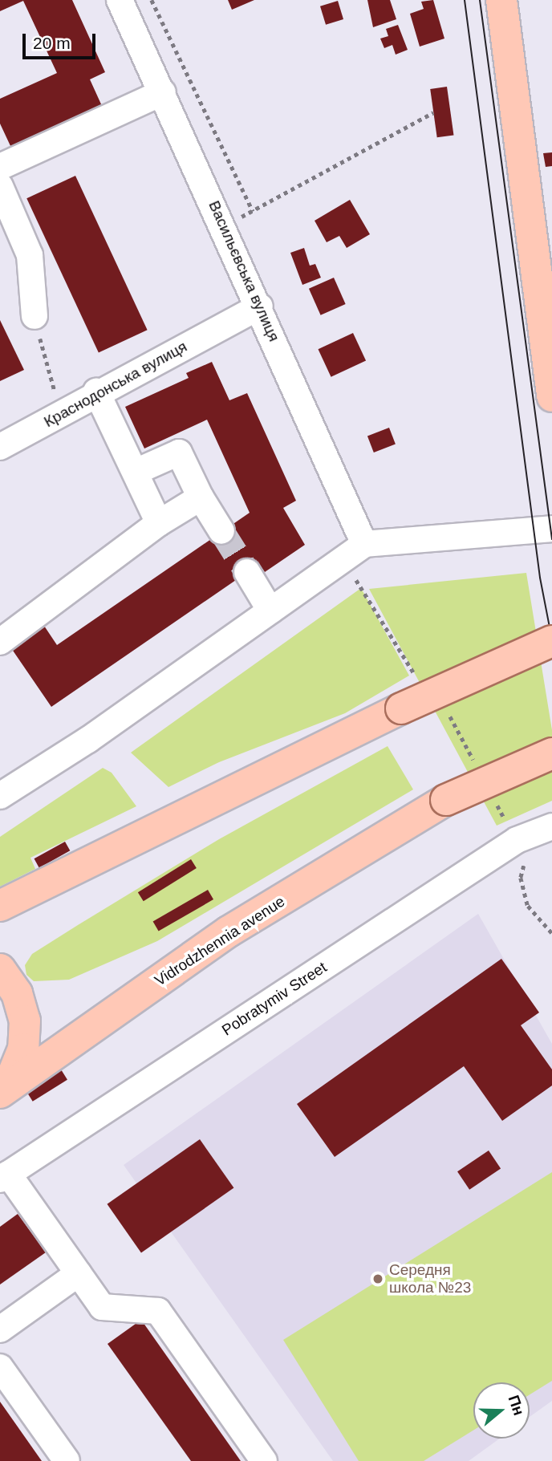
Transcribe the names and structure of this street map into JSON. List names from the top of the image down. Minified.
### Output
{"streets":{"main road":["Vidrodzhennia avenue"],"street":["Васильєвська вулиця","Краснодонська вулиця","Pobratymiv Street"]},"crossings":[["Васильєвська вулиця","Краснодонська вулиця"]],"places":["Середня школа №23"],"scale_bar":"20 m","north":"right"}
